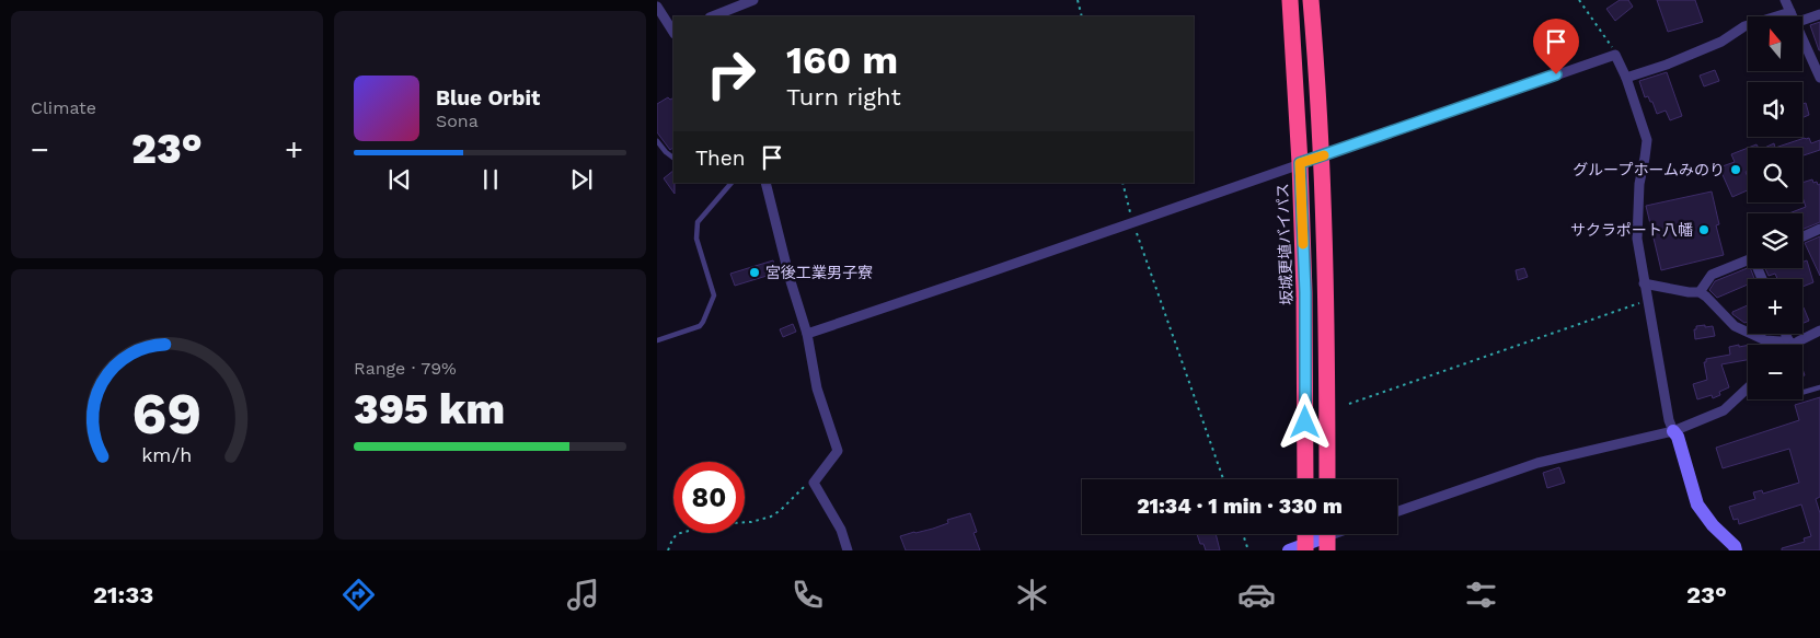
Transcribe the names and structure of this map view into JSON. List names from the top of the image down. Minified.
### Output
{"streets":{"highway":["坂城更埴バイパス"]},"places":["グループホームみのり","サクラポート八幡","宮後工業男子寮"],"north":"top","page":{"tile":["Climate",["Range · 79%","395 km"]],"map_buttons":["+","−"],"turn":["160 m","Turn right"],"song":["Blue Orbit","Sona"],"heat":["−","23°","+"],"then":"Then","limit":"80","trip":"21:34 · 1 min · 330 m","tabs":["21:33","23°"],"gauge":["69","km/h"]}}
